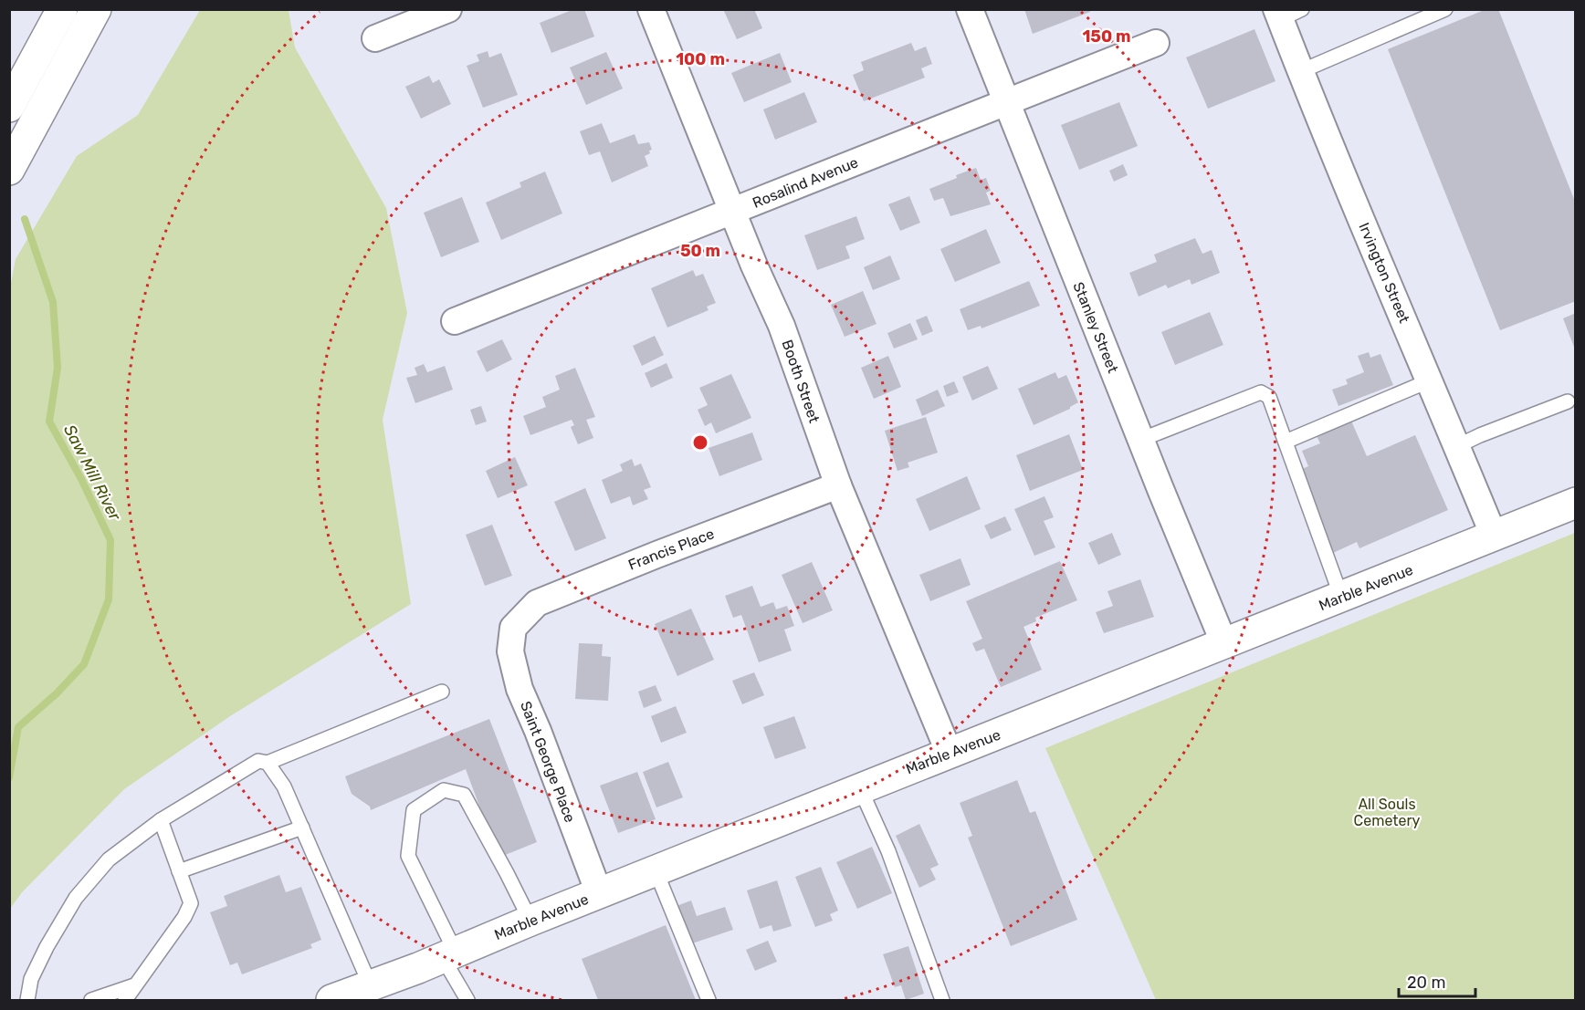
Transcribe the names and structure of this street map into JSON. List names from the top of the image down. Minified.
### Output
{"streets":{"main road":["Marble Avenue"],"street":["Rosalind Avenue","Irvington Street","Stanley Street","Booth Street","Francis Place","Saint George Place"]},"crossings":[["Rosalind Avenue","Stanley Street"],["Rosalind Avenue","Booth Street"],["Irvington Street","Marble Avenue"],["Stanley Street","Marble Avenue"],["Booth Street","Francis Place"],["Booth Street","Marble Avenue"],["Francis Place","Saint George Place"],["Marble Avenue","Saint George Place"]],"water":["Saw Mill River"],"parks":["All Souls Cemetery"],"scale_bar":"20 m","rings":["150 m","100 m","50 m"]}
